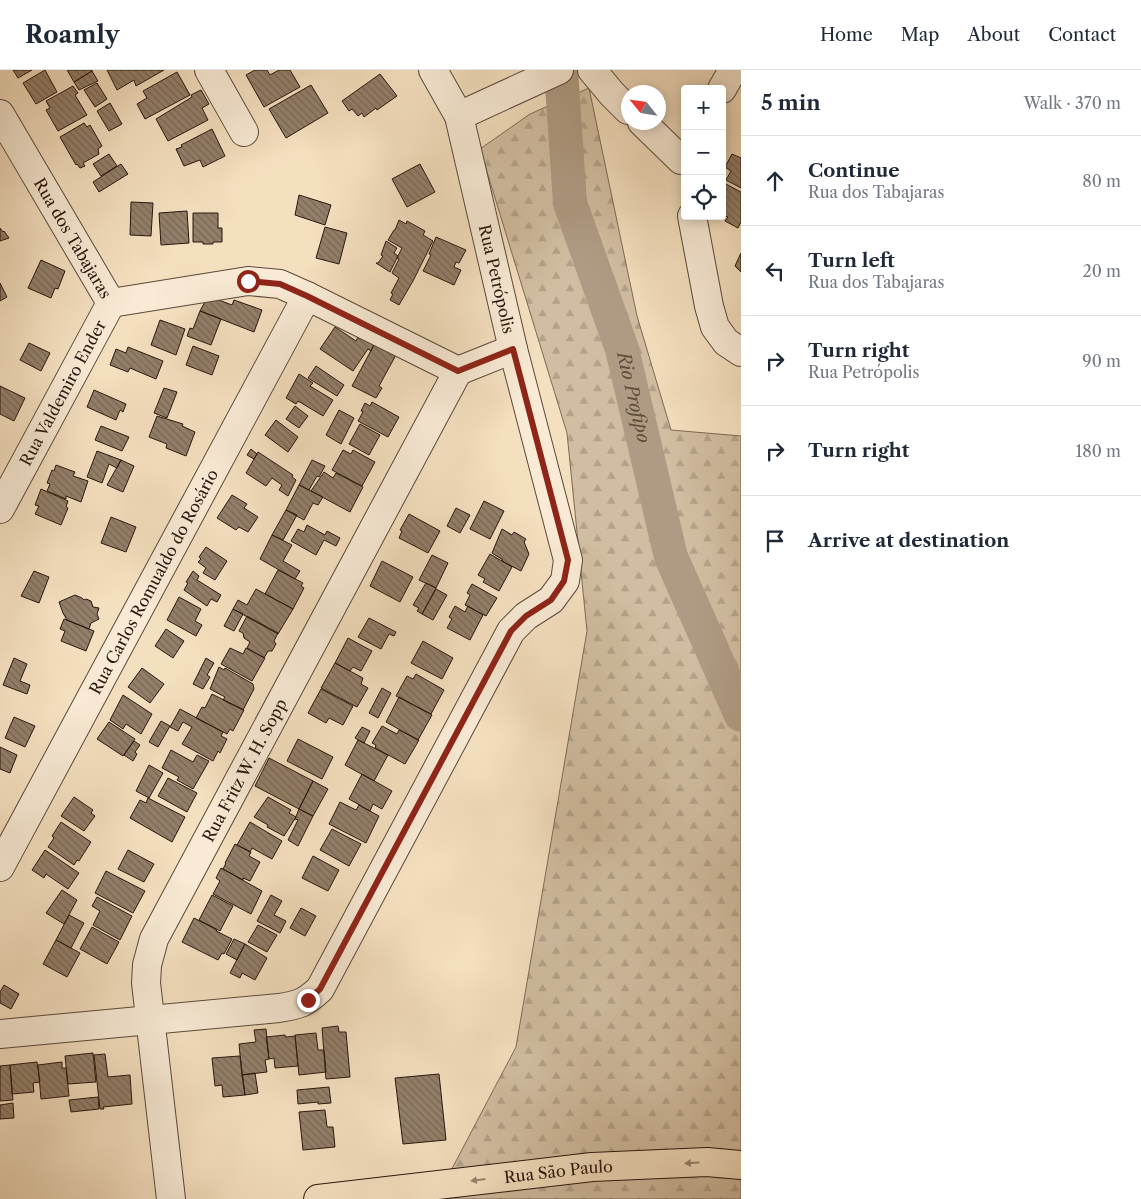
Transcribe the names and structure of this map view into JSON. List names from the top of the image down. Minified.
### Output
{"streets":{"main road":["Rua São Paulo"],"street":["Rua dos Tabajaras","Rua Petrópolis","Rua Valdemiro Ender","Rua Carlos Romualdo do Rosário","Rua Fritz W. H. Sopp"]},"crossings":[["Rua dos Tabajaras","Rua Valdemiro Ender"],["Rua dos Tabajaras","Rua Carlos Romualdo do Rosário"],["Rua dos Tabajaras","Rua Fritz W. H. Sopp"],["Rua Petrópolis","Rua Fritz W. H. Sopp"]],"one_way":["Rua São Paulo"],"water":["Rio Profipo"],"north":"top left","page":{"header":"Roamly","nav":["Home","Map","About","Contact"],"heading":["5 min","Walk · 370 m"],"map_buttons":["+","−"],"list":[["Continue","Rua dos Tabajaras","80 m"],["Turn left","Rua dos Tabajaras","20 m"],["Turn right","Rua Petrópolis","90 m"],["Turn right","180 m"],"Arrive at destination"]}}
